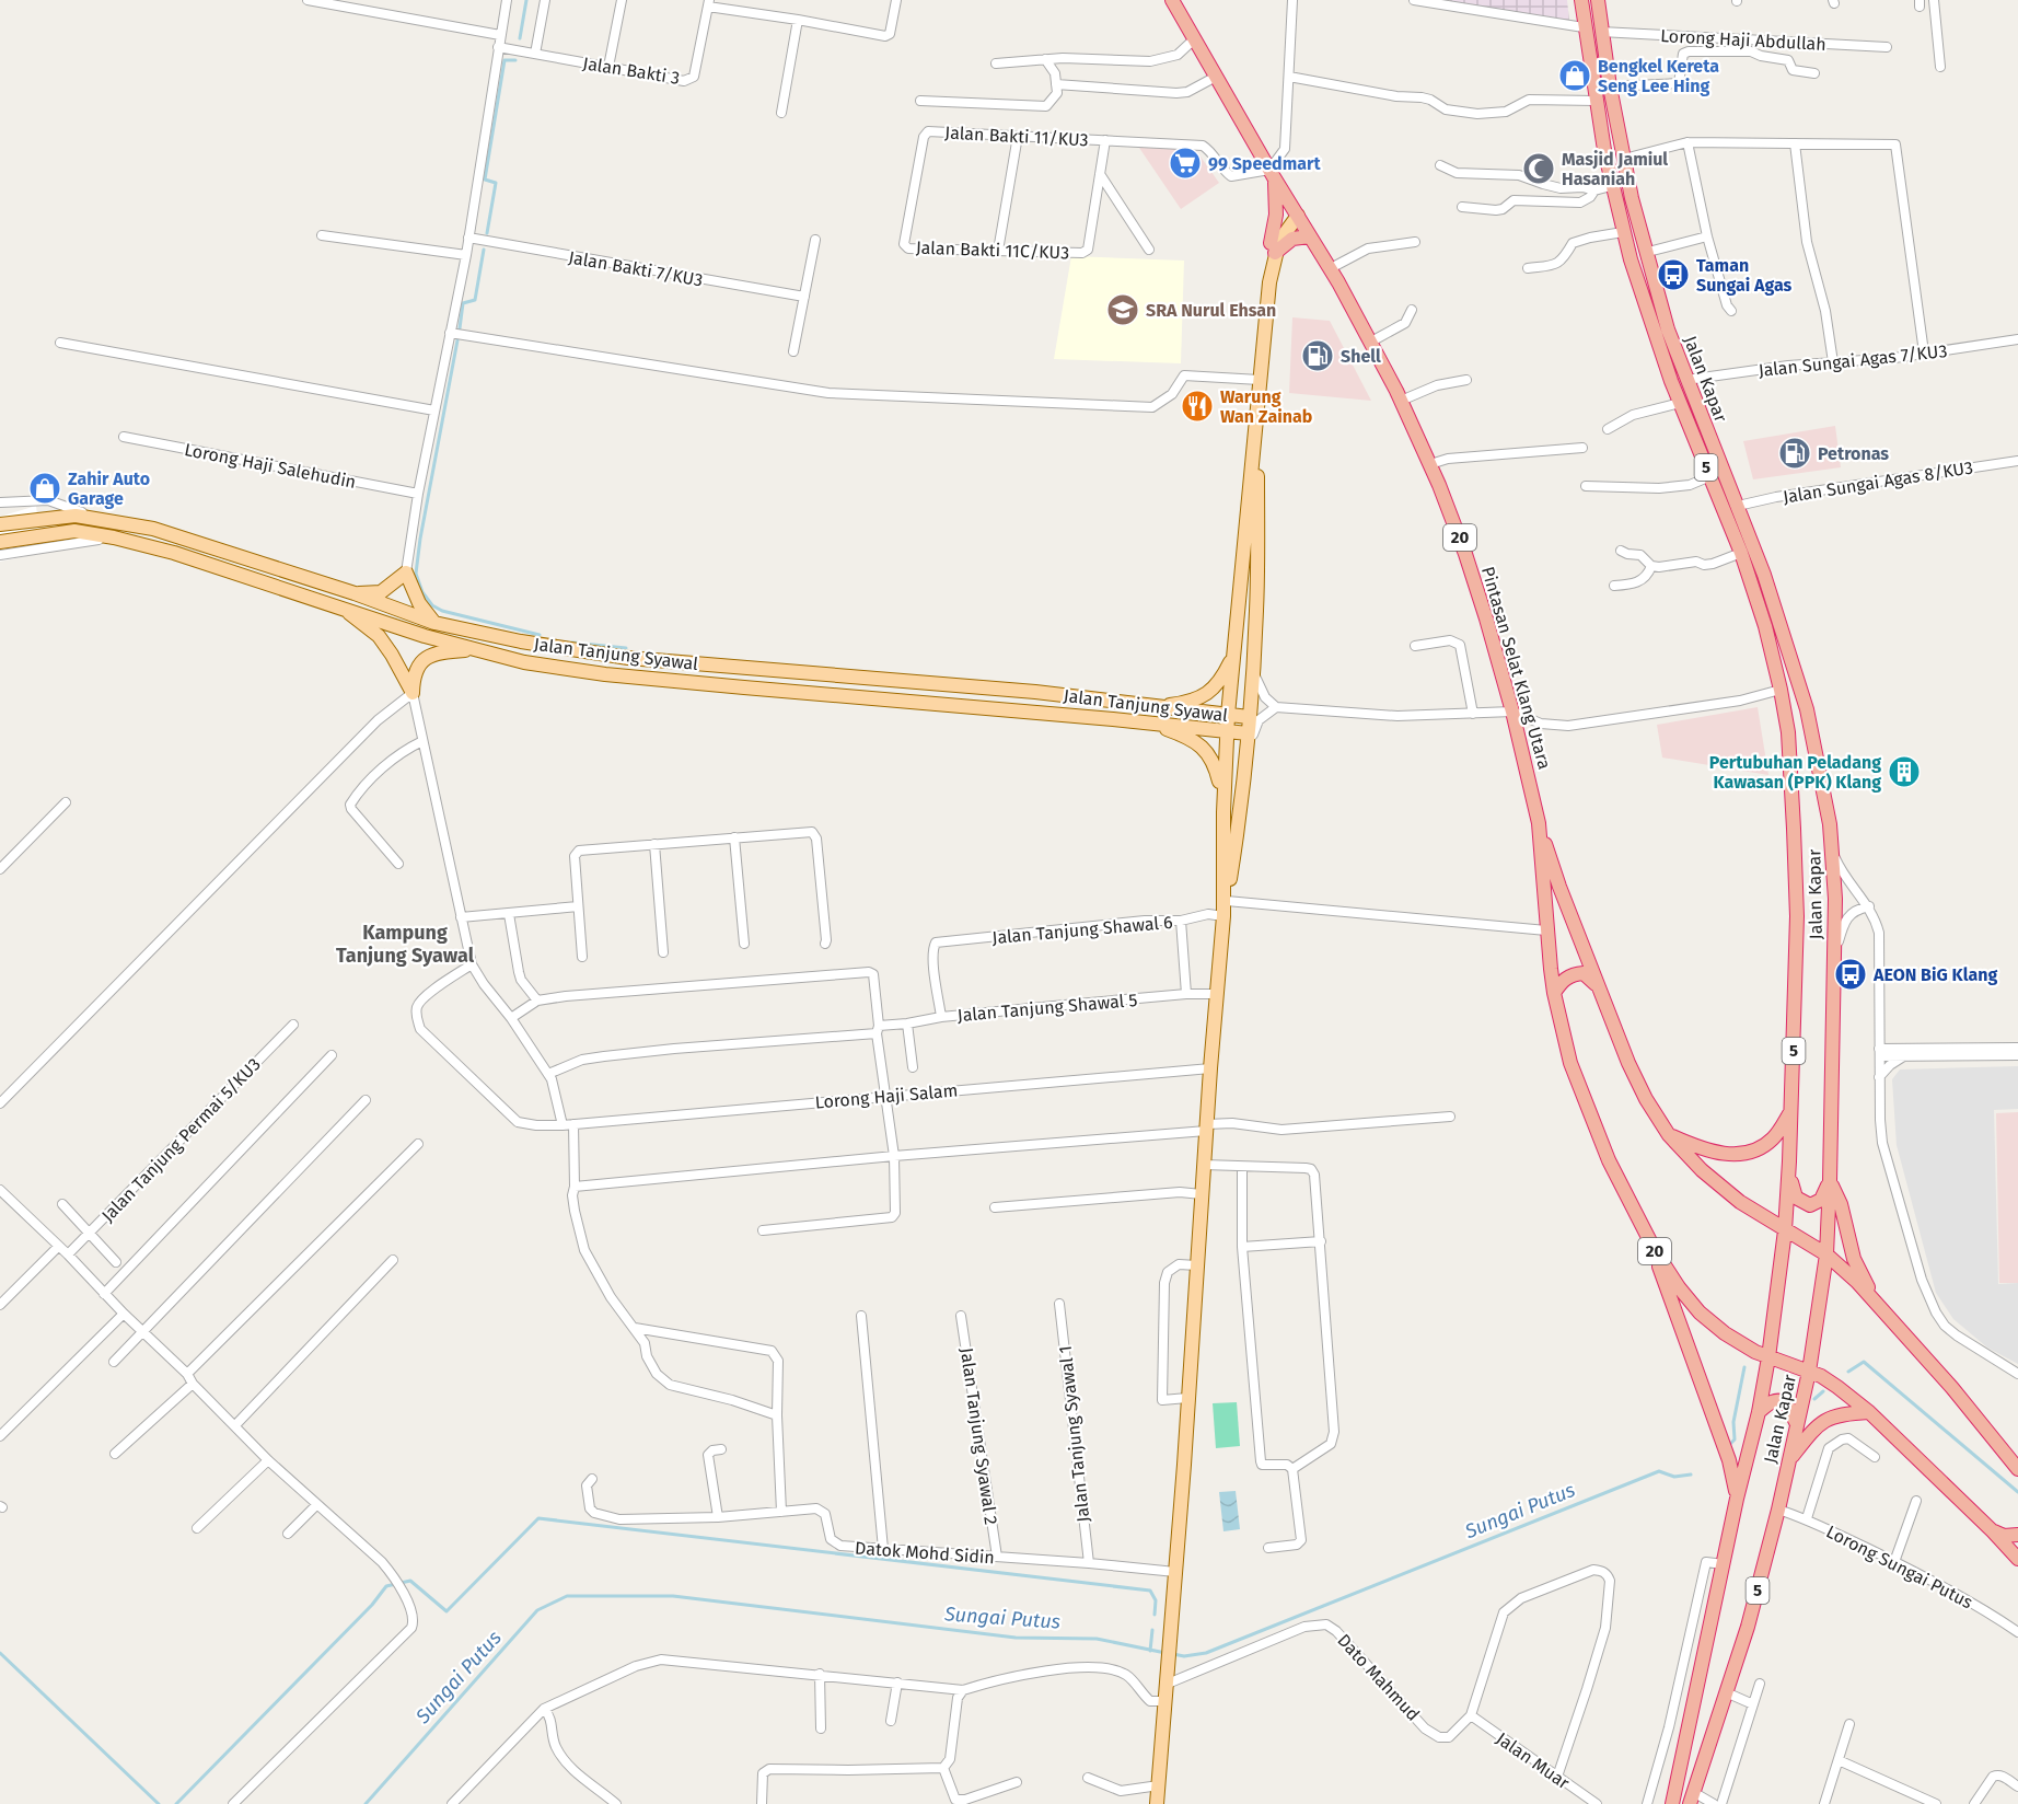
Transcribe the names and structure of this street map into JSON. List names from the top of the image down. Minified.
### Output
{"streets":{"highway":["Jalan Kapar","5","20","Pintasan Selat Klang Utara"],"main road":["Jalan Tanjung Syawal"],"street":["Lorong Haji Abdullah","Jalan Bakti 3","Jalan Bakti 11/KU3","Jalan Bakti 11C/KU3","Jalan Bakti 7/KU3","Jalan Sungai Agas 7/KU3","Lorong Haji Salehudin","Jalan Sungai Agas 8/KU3","Jalan Tanjung Shawal 6","Jalan Tanjung Shawal 5","Lorong Haji Salam","Jalan Tanjung Permai 5/KU3","Jalan Tanjung Syawal 1","Jalan Tanjung Syawal 2","Datok Mohd Sidin","Lorong Sungai Putus","Dato Mahmud","Jalan Muar"]},"crossings":[["Lorong Haji Abdullah","Jalan Kapar"],["Jalan Bakti 11/KU3","Jalan Bakti 11C/KU3"],["Jalan Bakti 11/KU3","Pintasan Selat Klang Utara"],["Jalan Sungai Agas 7/KU3","Jalan Kapar"],["Jalan Kapar","Jalan Sungai Agas 8/KU3"],["Jalan Kapar","Pintasan Selat Klang Utara"],["Jalan Kapar","Lorong Sungai Putus"],["Jalan Tanjung Shawal 6","Jalan Tanjung Shawal 5"],["Jalan Tanjung Syawal 1","Datok Mohd Sidin"],["Jalan Tanjung Syawal 2","Datok Mohd Sidin"],["Dato Mahmud","Jalan Muar"]],"districts":["Kampung Tanjung Syawal"],"water":["Sungai Putus"],"places":{"shop":["Bengkel Kereta Seng Lee Hing","Zahir Auto Garage"],"supermarket":["99 Speedmart"],"mosque":["Masjid Jamiul Hasaniah"],"bus stop":["Taman Sungai Agas","AEON BiG Klang"],"school or university":["SRA Nurul Ehsan"],"fuel station":["Shell","Petronas"],"restaurant":["Warung Wan Zainab"],"building":["Pertubuhan Peladang Kawasan (PPK) Klang"]}}
